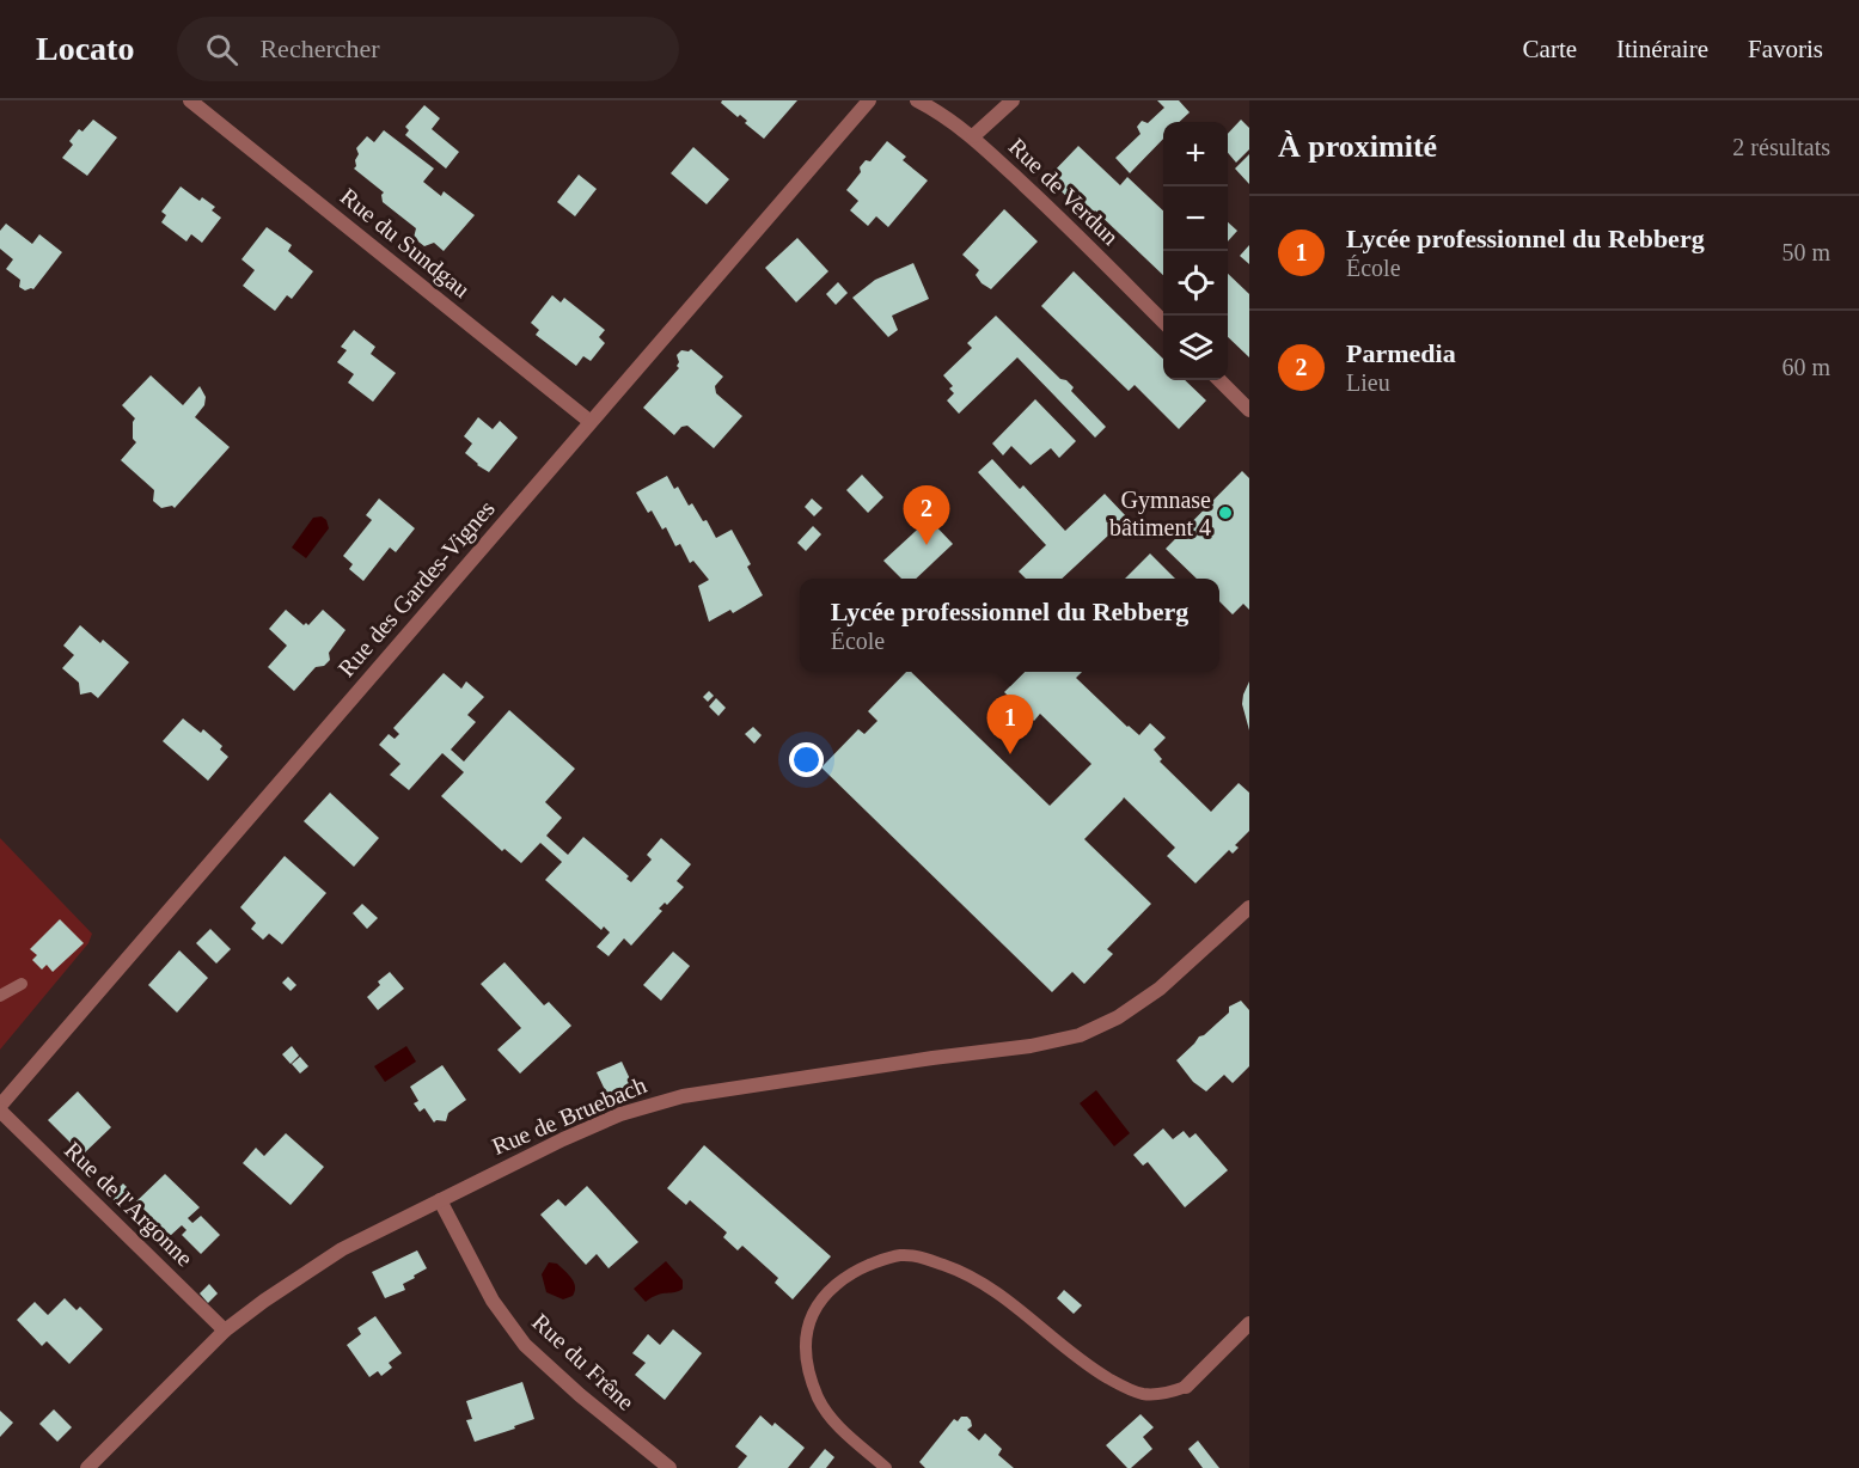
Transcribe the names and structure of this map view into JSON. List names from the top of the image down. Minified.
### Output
{"streets":{"street":["Rue de Verdun","Rue du Sundgau","Rue des Gardes-Vignes","Rue de Bruebach","Rue de l'Argonne","Rue du Frêne"]},"crossings":[["Rue du Sundgau","Rue des Gardes-Vignes"],["Rue des Gardes-Vignes","Rue de l'Argonne"],["Rue de Bruebach","Rue de l'Argonne"],["Rue de Bruebach","Rue du Frêne"]],"places":["Gymnase bâtiment 4"],"page":{"header":"Locato","search":"Rechercher","nav":["Carte","Itinéraire","Favoris"],"heading":["À proximité","2 résultats"],"map_buttons":["+","−"],"list":[{"mark":"1","name":"Lycée professionnel du Rebberg","note":"École","value":"50 m"},{"mark":"2","name":"Parmedia","note":"Lieu","value":"60 m"}],"pins":["2","1"],"popup":["Lycée professionnel du Rebberg","École"]}}
